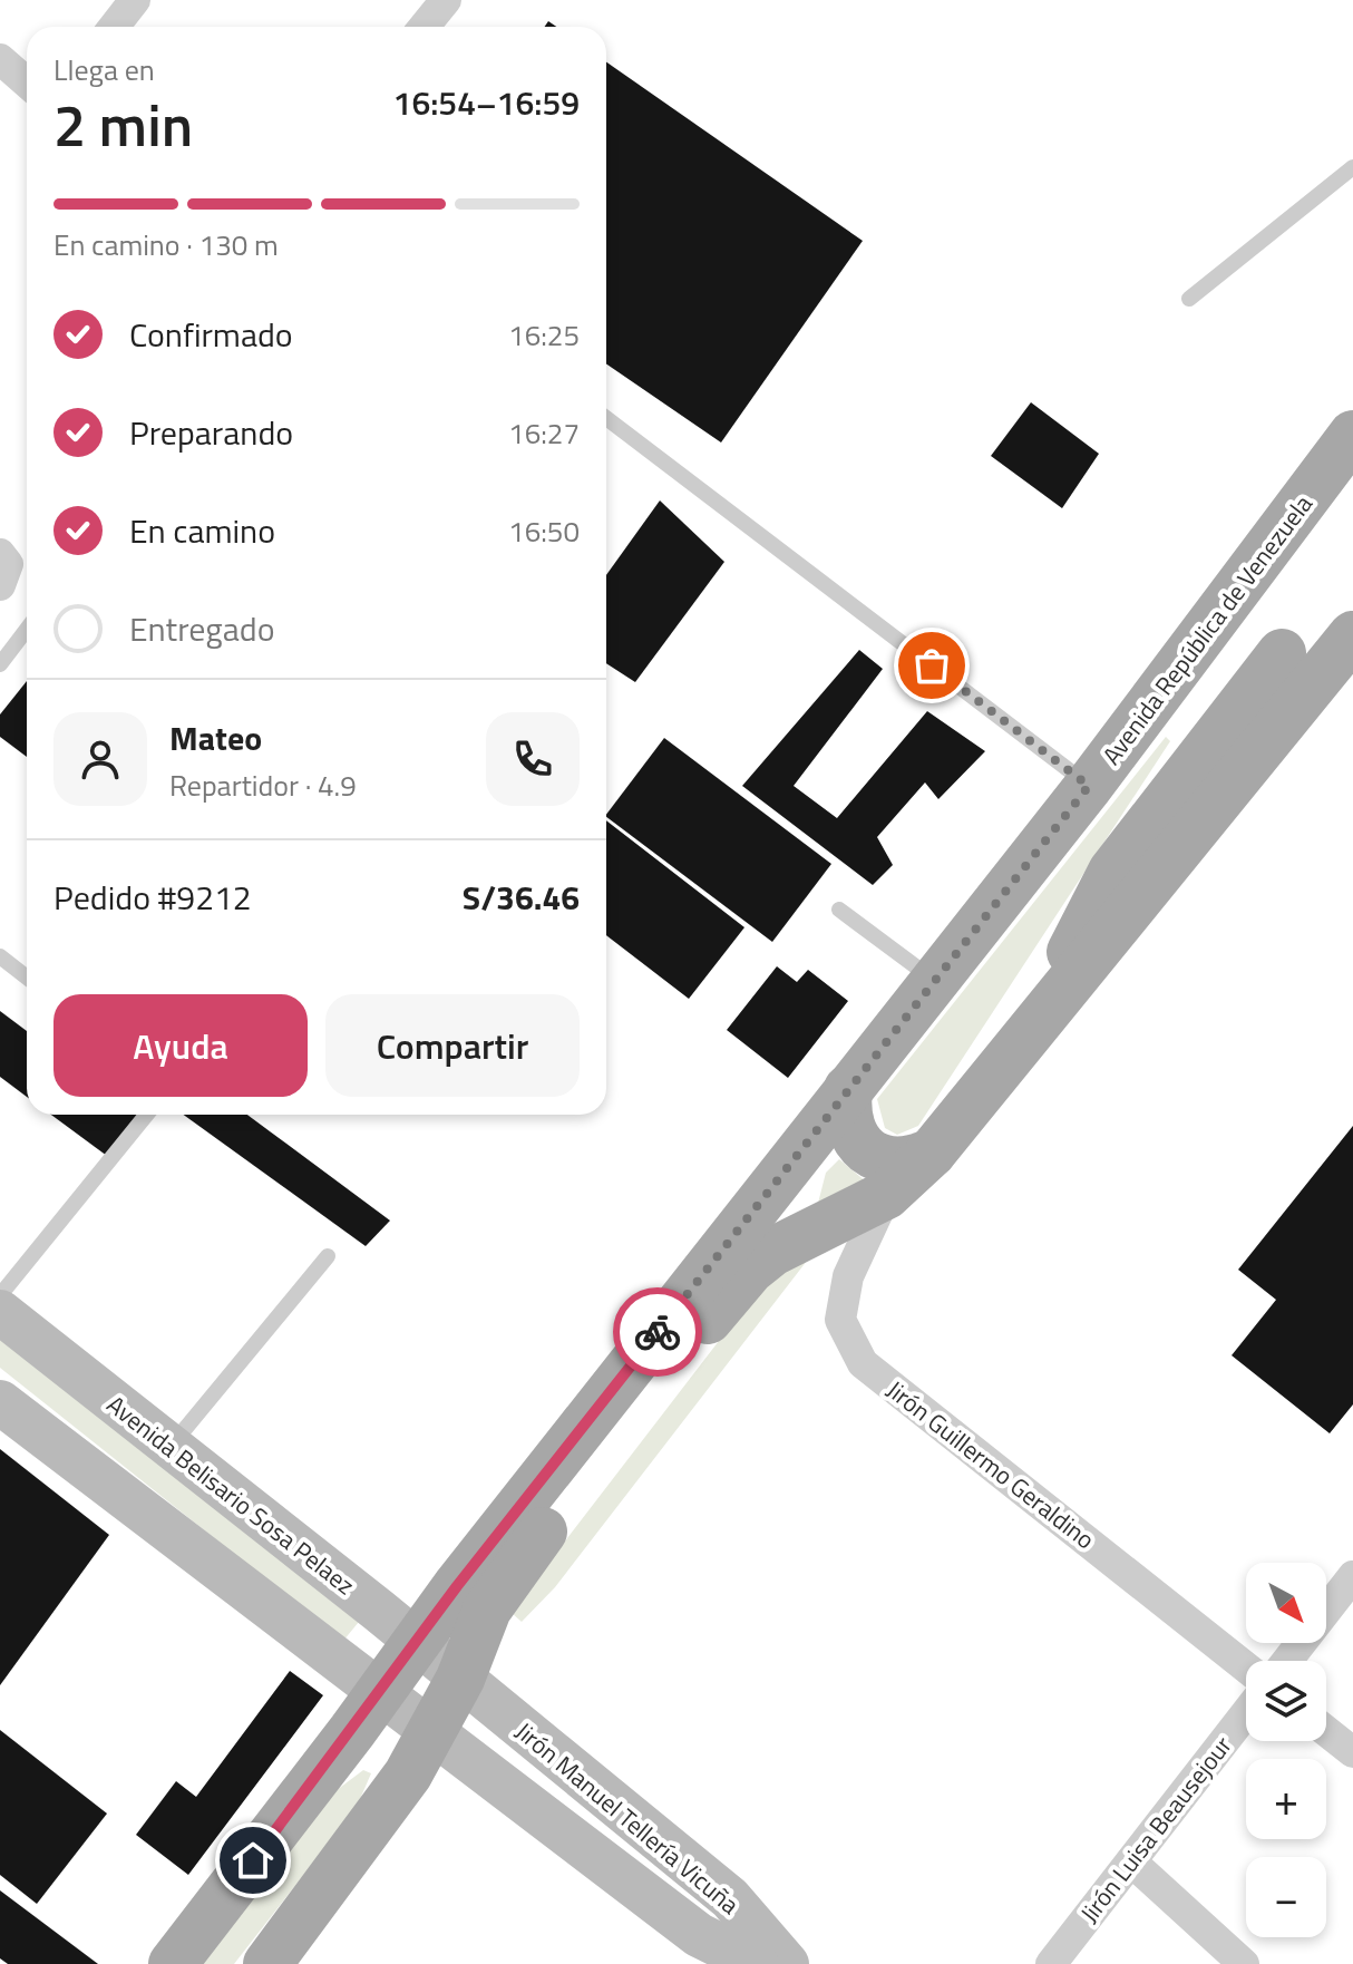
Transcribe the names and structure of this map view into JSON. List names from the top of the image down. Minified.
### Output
{"streets":{"main road":["Avenida República de Venezuela"],"street":["Jirón Guillermo Geraldino","Avenida Belisario Sosa Pelaez","Jirón Manuel Tellería Vicuña","Jirón Luisa Beausejour"]},"crossings":[["Avenida República de Venezuela","Avenida Belisario Sosa Pelaez"],["Avenida Belisario Sosa Pelaez","Jirón Manuel Tellería Vicuña"]],"north":"bottom right","page":{"heading":["2 min","Llega en","16:54–16:59"],"panel":["Mateo","Repartidor · 4.9","Pedido #9212","S/36.46"],"bar":"En camino · 130 m","list":[["Confirmado","16:25"],["Preparando","16:27"],["En camino","16:50"],"Entregado"],"buttons":["Ayuda","Compartir"],"map_buttons":["+","−"]}}
